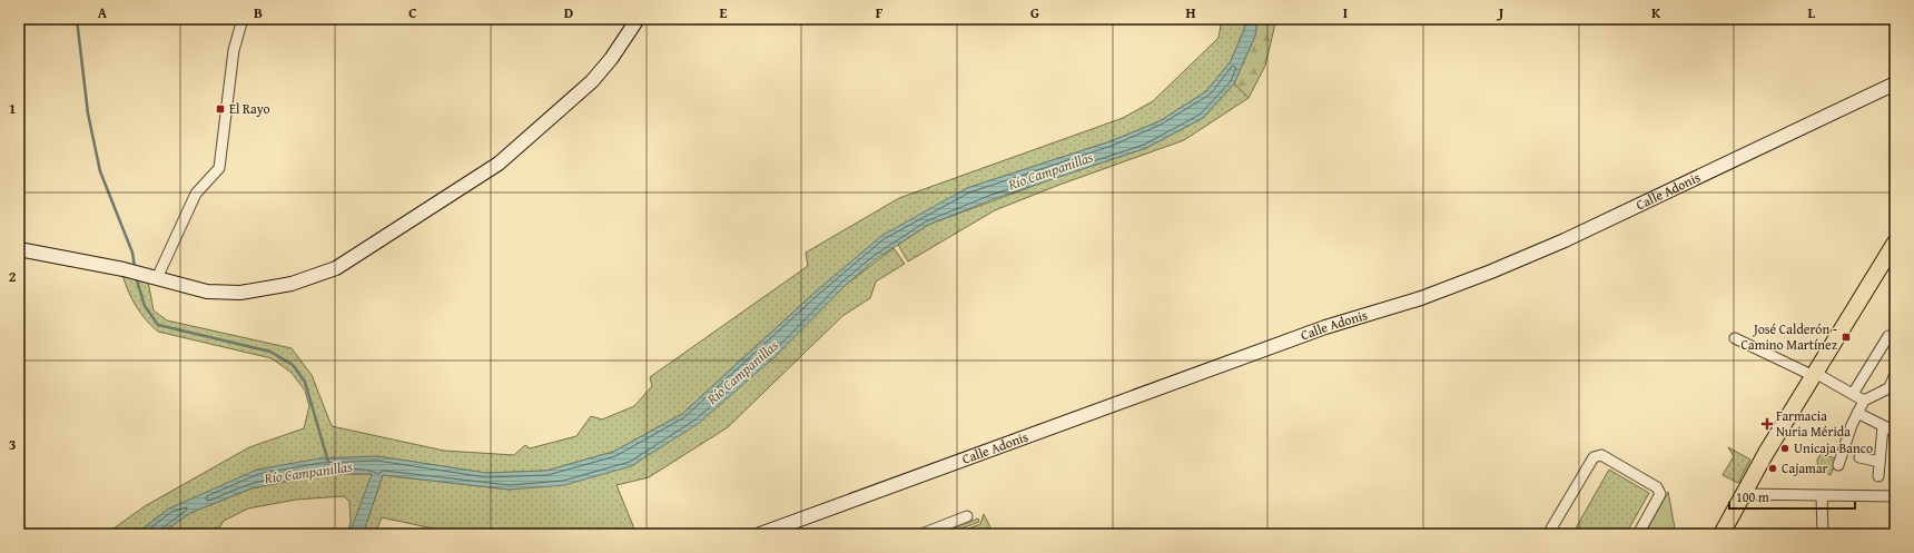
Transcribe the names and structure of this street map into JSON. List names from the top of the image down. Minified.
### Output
{"streets":{"main road":["Calle Adonis"]},"water":["Río Campanillas"],"places":{"transit":["El Rayo","José Calderón - Camino Martínez"],"health":["Farmacia Nuria Mérida"],"other":["Unicaja Banco","Cajamar"]},"scale_bar":"100 m","grid":{"columns":["A","B","C","D","E","F","G","H","I","J","K","L"],"rows":["1","2","3"]}}
